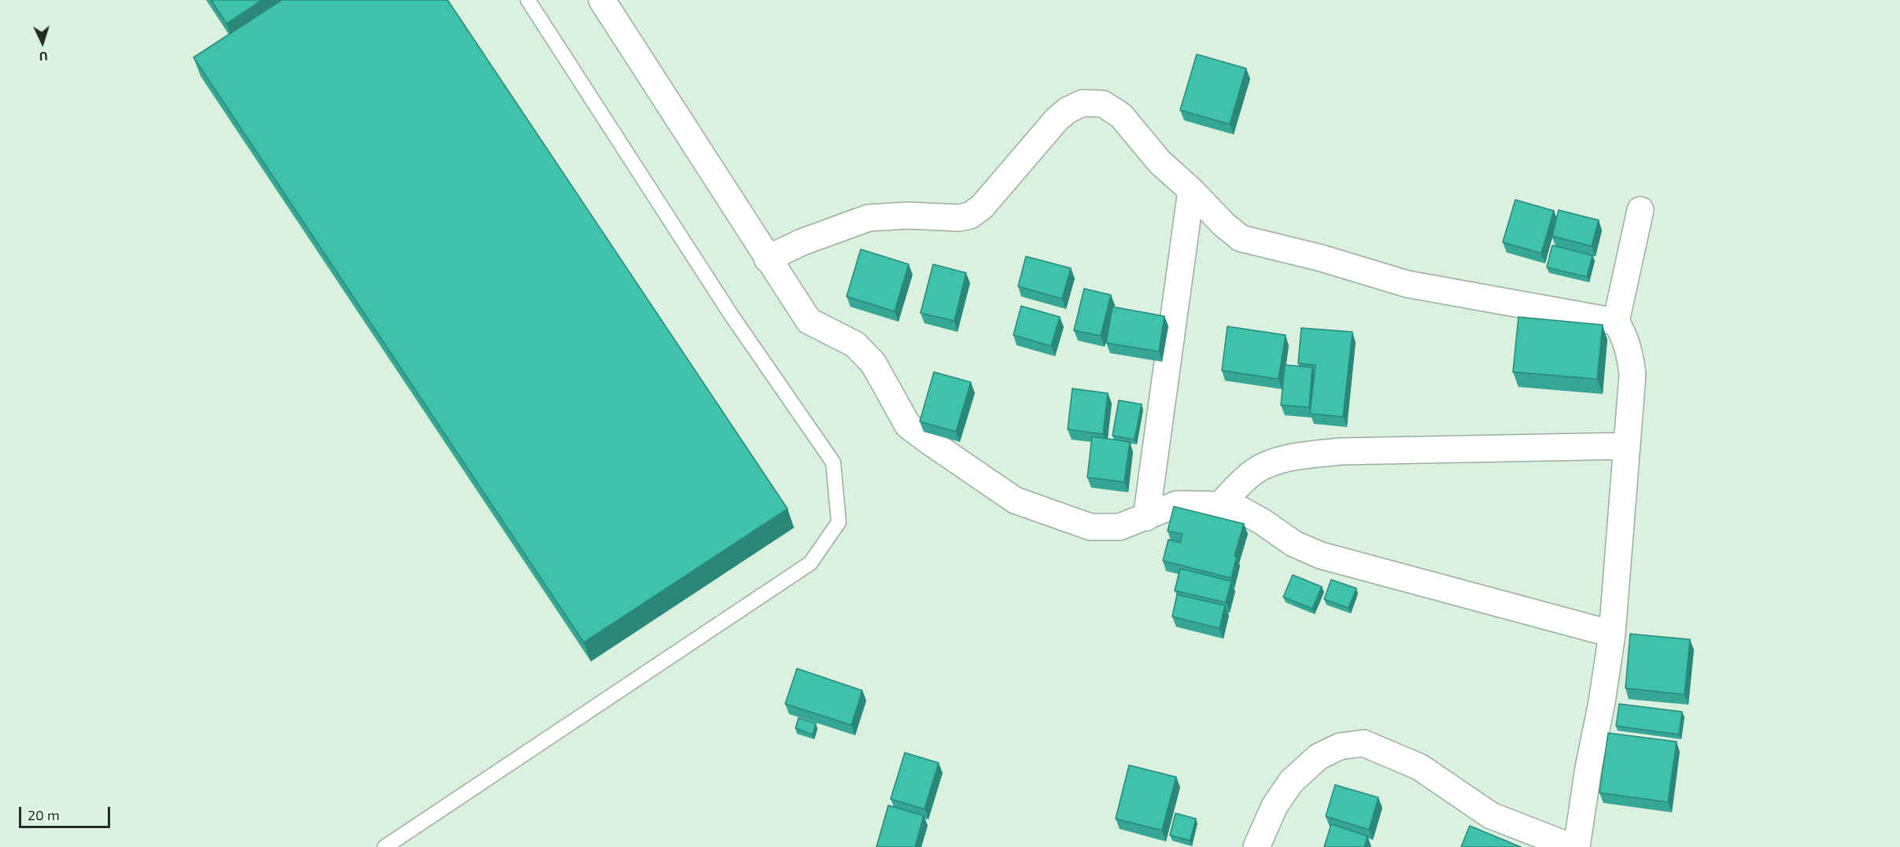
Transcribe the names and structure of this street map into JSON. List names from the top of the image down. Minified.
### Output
{"scale_bar":"20 m","north":"bottom"}
